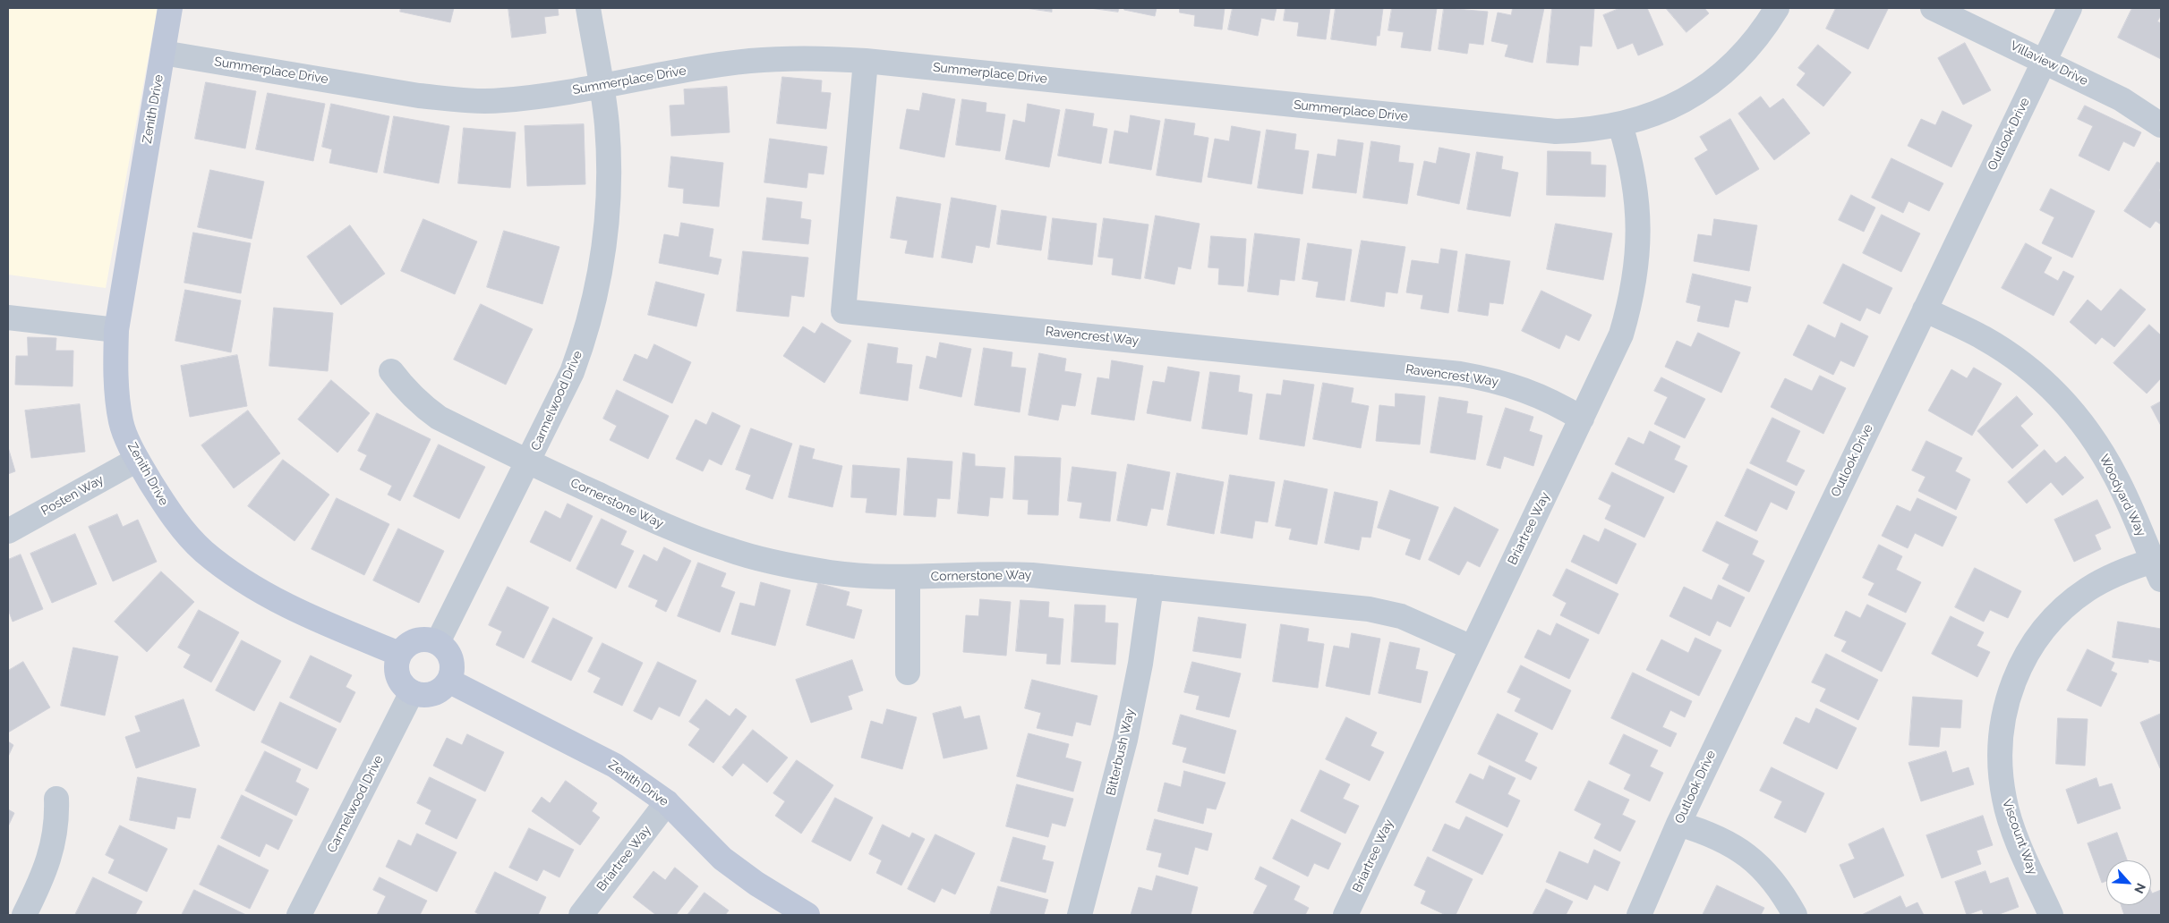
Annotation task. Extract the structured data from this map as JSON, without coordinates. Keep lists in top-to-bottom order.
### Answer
{
  "streets": {
    "street": [
      "Villaview Drive",
      "Summerplace Drive",
      "Zenith Drive",
      "Outlook Drive",
      "Ravencrest Way",
      "Carmelwood Drive",
      "Posten Way",
      "Woodyard Way",
      "Cornerstone Way",
      "Briartree Way",
      "Bitterbush Way",
      "Viscount Way"
    ]
  },
  "crossings": [
    ["Villaview Drive", "Outlook Drive"],
    ["Summerplace Drive", "Zenith Drive"],
    ["Summerplace Drive", "Ravencrest Way"],
    ["Summerplace Drive", "Carmelwood Drive"],
    ["Summerplace Drive", "Briartree Way"],
    ["Zenith Drive", "Carmelwood Drive"],
    ["Zenith Drive", "Posten Way"],
    ["Zenith Drive", "Briartree Way"],
    ["Outlook Drive", "Woodyard Way"],
    ["Ravencrest Way", "Briartree Way"],
    ["Carmelwood Drive", "Cornerstone Way"],
    ["Woodyard Way", "Viscount Way"],
    ["Cornerstone Way", "Briartree Way"],
    ["Cornerstone Way", "Bitterbush Way"]
  ],
  "north": "bottom right"
}
